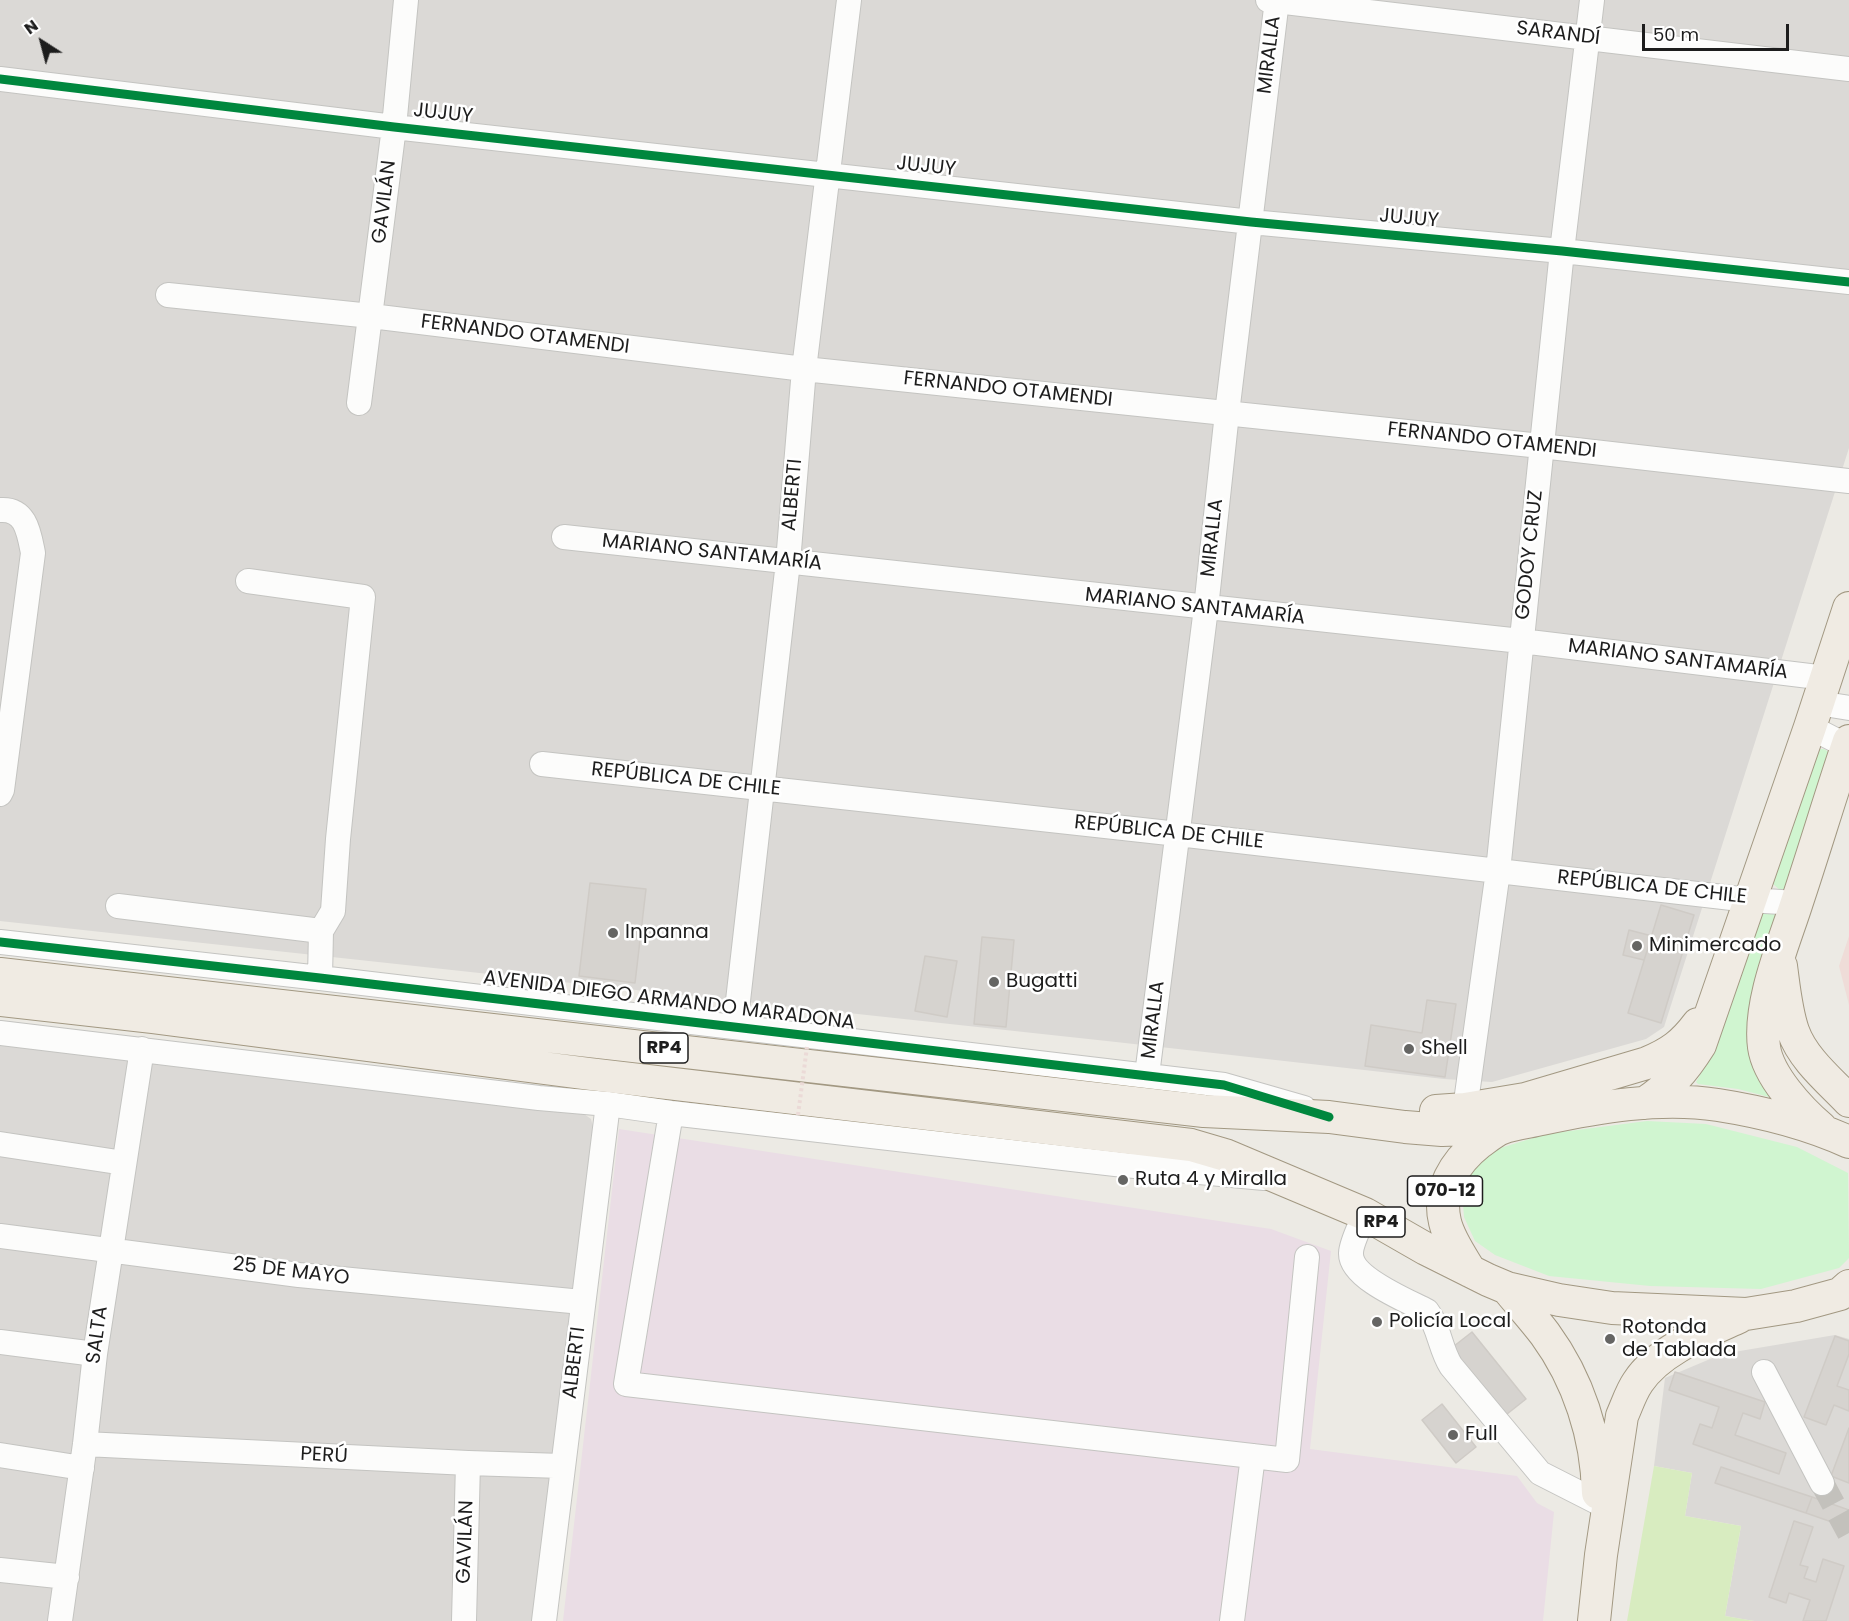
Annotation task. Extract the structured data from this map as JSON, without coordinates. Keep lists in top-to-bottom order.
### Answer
{
  "streets": {
    "main road": ["AVENIDA DIEGO ARMANDO MARADONA", "RP4", "070-12"],
    "street": [
      "SARANDÍ",
      "MIRALLA",
      "JUJUY",
      "GAVILÁN",
      "FERNANDO OTAMENDI",
      "ALBERTI",
      "MARIANO SANTAMARÍA",
      "GODOY CRUZ",
      "REPÚBLICA DE CHILE",
      "25 DE MAYO",
      "SALTA",
      "PERÚ"
    ]
  },
  "crossings": [
    ["SARANDÍ", "MIRALLA"],
    ["SARANDÍ", "GODOY CRUZ"],
    ["MIRALLA", "JUJUY"],
    ["MIRALLA", "FERNANDO OTAMENDI"],
    ["MIRALLA", "MARIANO SANTAMARÍA"],
    ["MIRALLA", "REPÚBLICA DE CHILE"],
    ["MIRALLA", "AVENIDA DIEGO ARMANDO MARADONA"],
    ["JUJUY", "GAVILÁN"],
    ["JUJUY", "ALBERTI"],
    ["JUJUY", "GODOY CRUZ"],
    ["GAVILÁN", "FERNANDO OTAMENDI"],
    ["GAVILÁN", "PERÚ"],
    ["FERNANDO OTAMENDI", "ALBERTI"],
    ["FERNANDO OTAMENDI", "GODOY CRUZ"],
    ["ALBERTI", "MARIANO SANTAMARÍA"],
    ["ALBERTI", "REPÚBLICA DE CHILE"],
    ["ALBERTI", "AVENIDA DIEGO ARMANDO MARADONA"],
    ["ALBERTI", "25 DE MAYO"],
    ["ALBERTI", "PERÚ"],
    ["MARIANO SANTAMARÍA", "GODOY CRUZ"],
    ["GODOY CRUZ", "REPÚBLICA DE CHILE"],
    ["AVENIDA DIEGO ARMANDO MARADONA", "RP4"],
    ["AVENIDA DIEGO ARMANDO MARADONA", "070-12"],
    ["RP4", "070-12"],
    ["25 DE MAYO", "SALTA"],
    ["SALTA", "PERÚ"]
  ],
  "places": [
    "Inpanna",
    "Minimercado",
    "Bugatti",
    "Shell",
    "Ruta 4 y Miralla",
    "Policía Local",
    "Rotonda de Tablada",
    "Full"
  ],
  "scale_bar": "50 m",
  "north": "top left"
}
